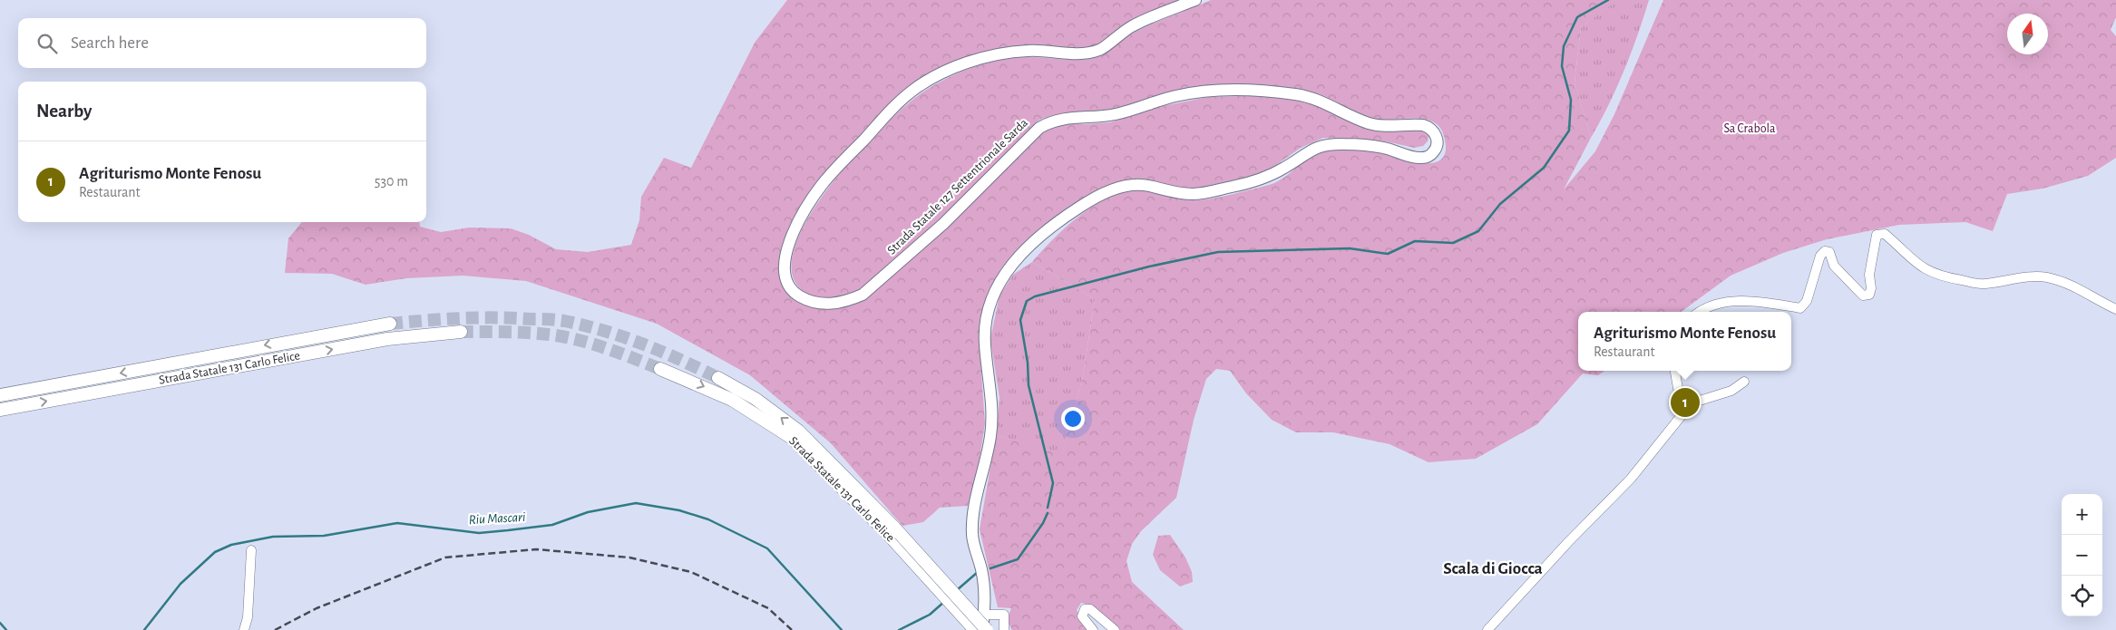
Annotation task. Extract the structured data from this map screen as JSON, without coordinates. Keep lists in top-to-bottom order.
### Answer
{
  "streets": {
    "highway": ["Strada Statale 131 Carlo Felice"],
    "main road": ["Strada Statale 127 Settentrionale Sarda"]
  },
  "districts": ["Scala di Giocca"],
  "water": ["Riu Mascari"],
  "parks": ["Sa Crabola"],
  "north": "top",
  "page": {
    "search": "Search here",
    "heading": "Nearby",
    "list": [
      {
        "mark": "1",
        "name": "Agriturismo Monte Fenosu",
        "note": "Restaurant",
        "value": "530 m"
      }
    ],
    "popup": ["Agriturismo Monte Fenosu", "Restaurant"],
    "pins": "1",
    "map_buttons": ["+", "−"]
  }
}
